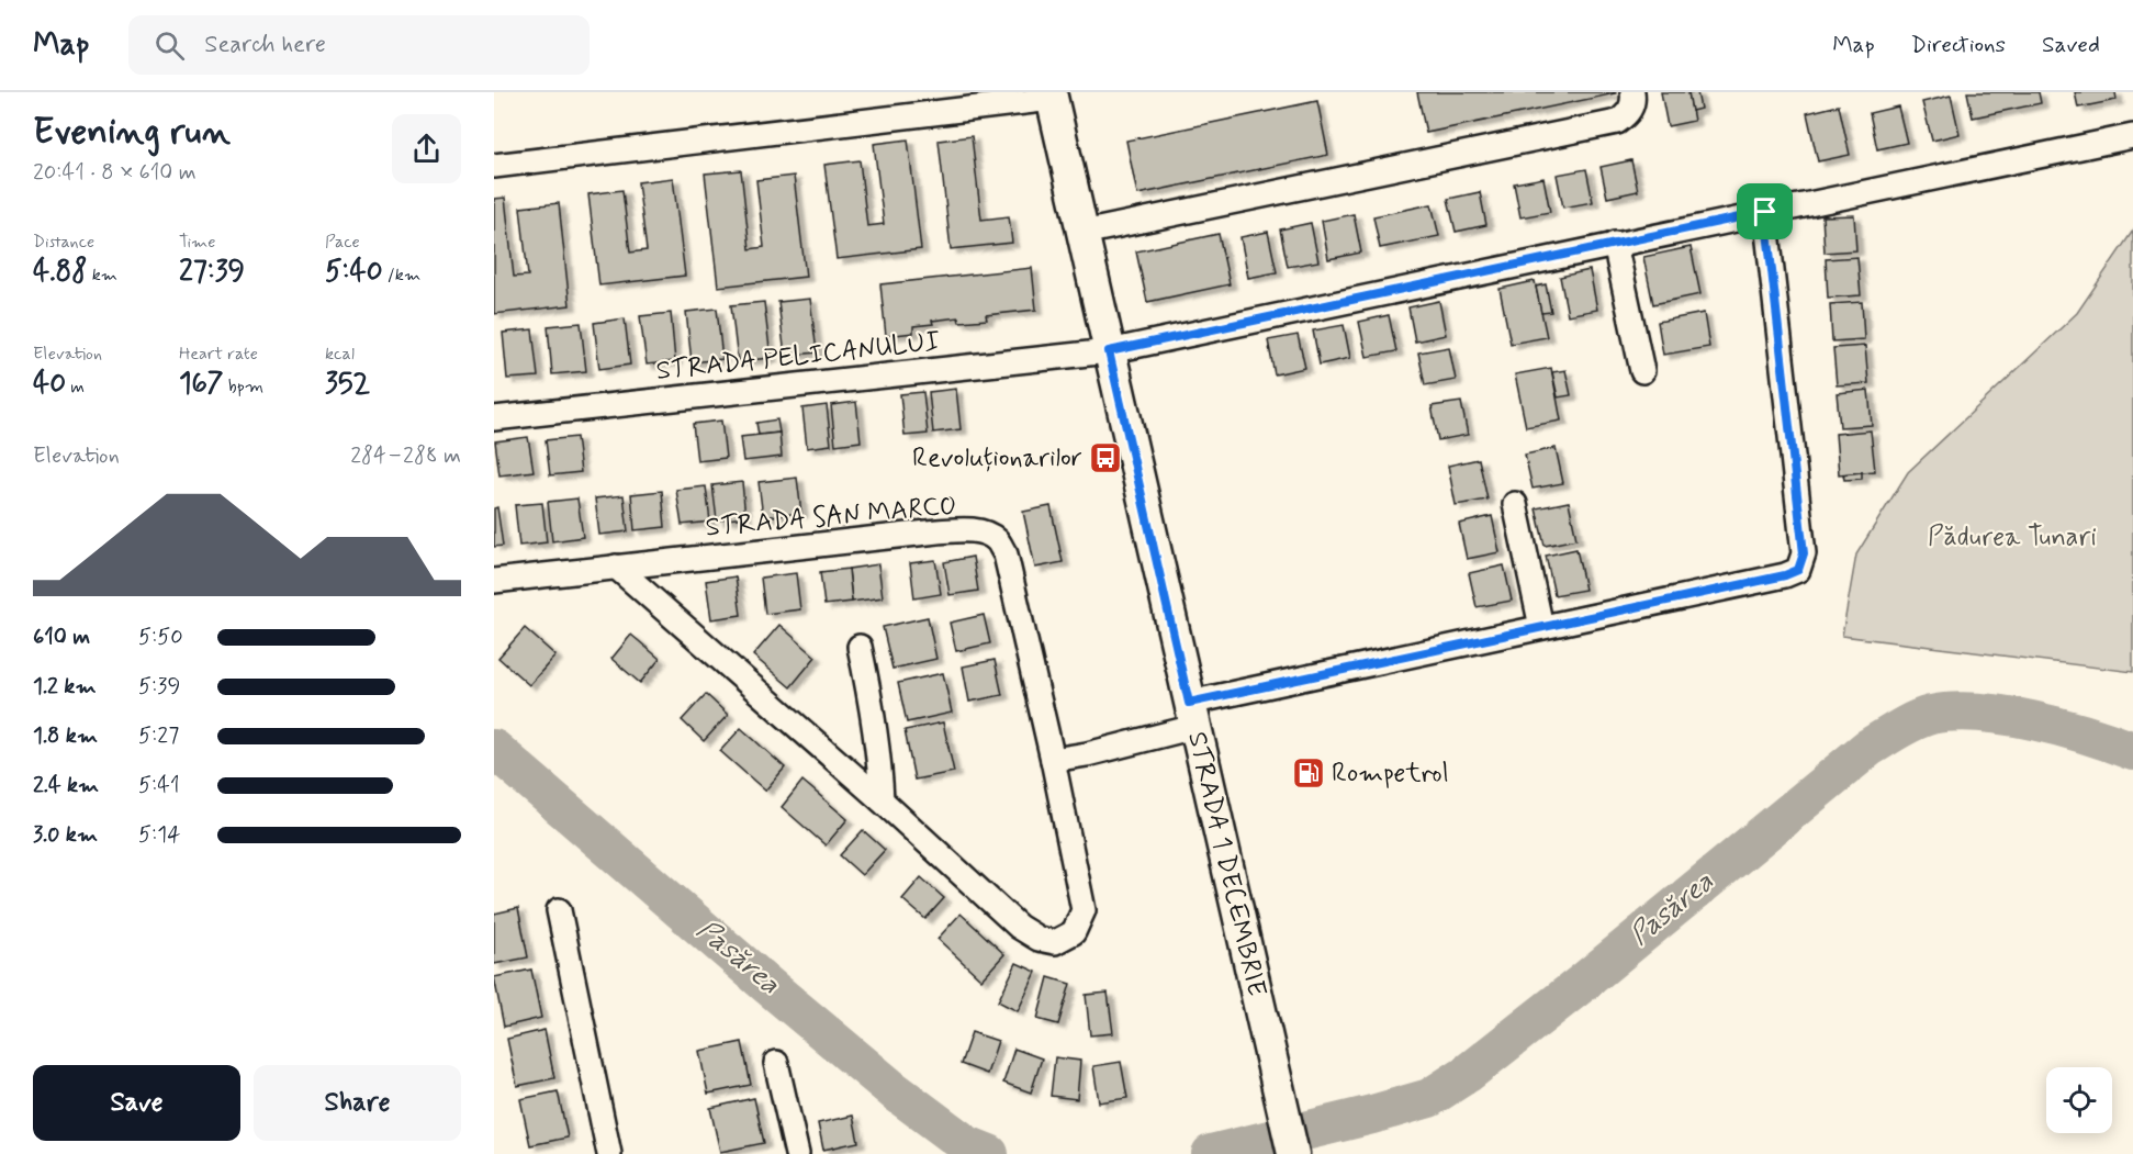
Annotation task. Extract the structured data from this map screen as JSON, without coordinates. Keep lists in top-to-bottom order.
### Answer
{
  "streets": {
    "main road": ["STRADA 1 DECEMBRIE"],
    "street": ["STRADA PELICANULUI", "STRADA SAN MARCO"]
  },
  "crossings": [
    ["STRADA PELICANULUI", "STRADA 1 DECEMBRIE"]
  ],
  "water": ["Pasărea"],
  "parks": ["Pădurea Tunari"],
  "places": {
    "bus stop": ["Revoluționarilor"],
    "fuel station": ["Rompetrol"]
  },
  "page": {
    "header": "Map",
    "search": "Search here",
    "nav": ["Map", "Directions", "Saved"],
    "heading": ["Evening run", "20:41 · 8 × 610 m"],
    "stats": [
      ["Distance", "4.88 km"],
      ["Time", "27:39"],
      ["Pace", "5:40 /km"],
      ["Elevation", "40 m"],
      ["Heart rate", "167 bpm"],
      ["kcal", "352"]
    ],
    "chart": ["Elevation", "284–288 m"],
    "list": [
      {
        "name": "610 m",
        "note": "5:50"
      },
      {
        "name": "1.2 km",
        "note": "5:39"
      },
      {
        "name": "1.8 km",
        "note": "5:27"
      },
      {
        "name": "2.4 km",
        "note": "5:41"
      },
      {
        "name": "3.0 km",
        "note": "5:14"
      }
    ],
    "buttons": ["Save", "Share"]
  }
}
